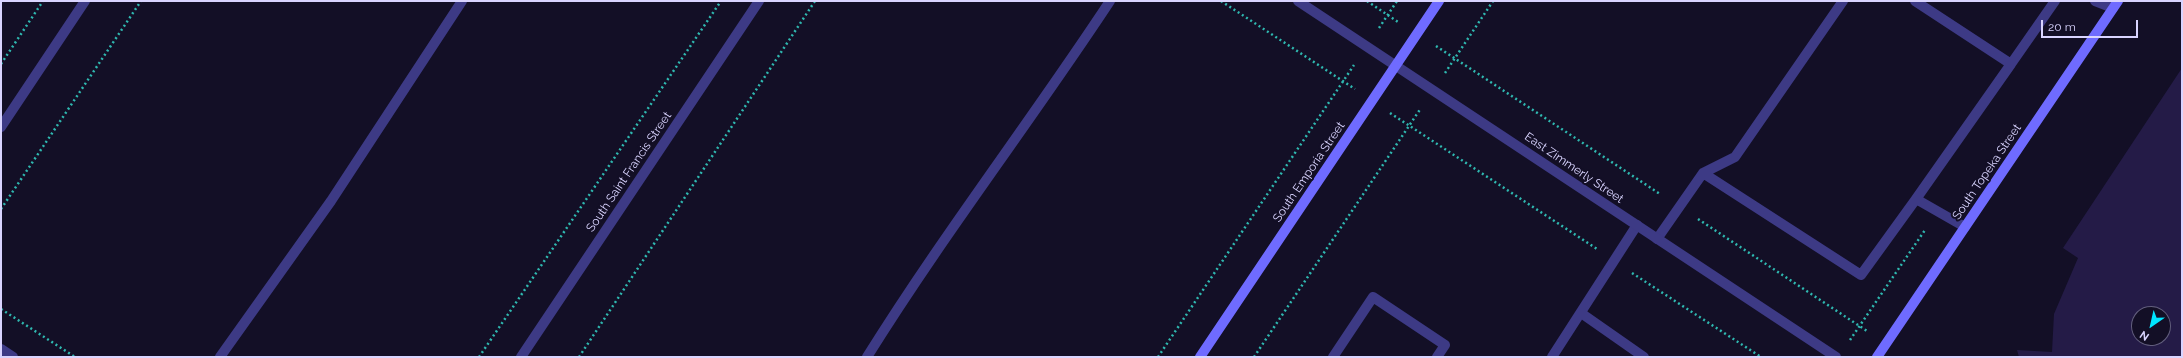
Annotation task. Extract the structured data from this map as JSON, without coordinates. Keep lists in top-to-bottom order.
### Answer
{
  "streets": {
    "street": [
      "East Zimmerly Street",
      "South Saint Francis Street",
      "South Emporia Street",
      "South Topeka Street"
    ]
  },
  "crossings": [
    ["East Zimmerly Street", "South Emporia Street"]
  ],
  "scale_bar": "20 m",
  "north": "bottom left"
}
